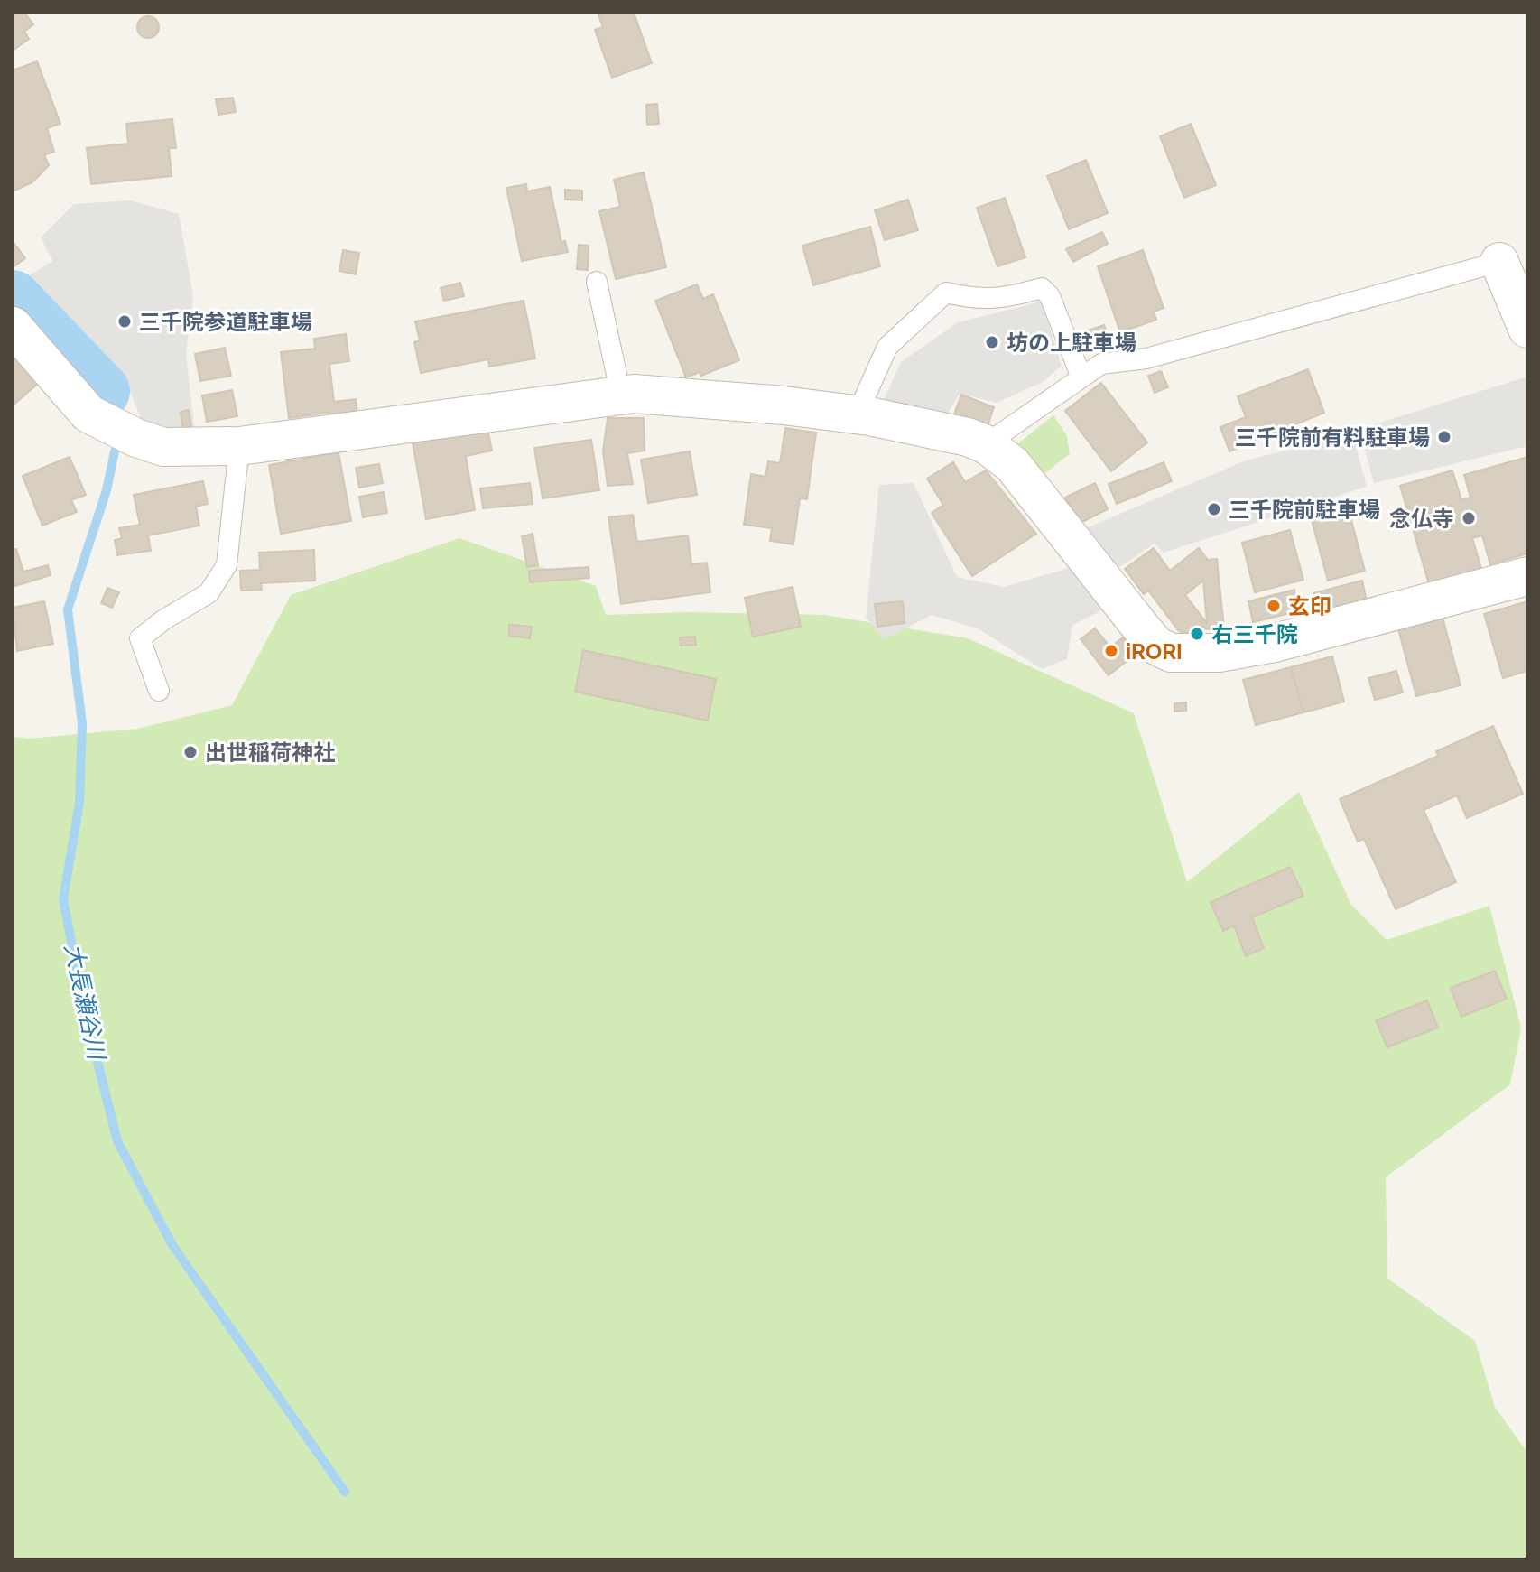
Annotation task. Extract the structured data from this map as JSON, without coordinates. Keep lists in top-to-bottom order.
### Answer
{
  "water": ["大長瀬谷川"],
  "places": [
    "三千院参道駐車場",
    "坊の上駐車場",
    "三千院前有料駐車場",
    "三千院前駐車場",
    "念仏寺",
    "玄印",
    "右三千院",
    "iRORI",
    "出世稲荷神社"
  ]
}
